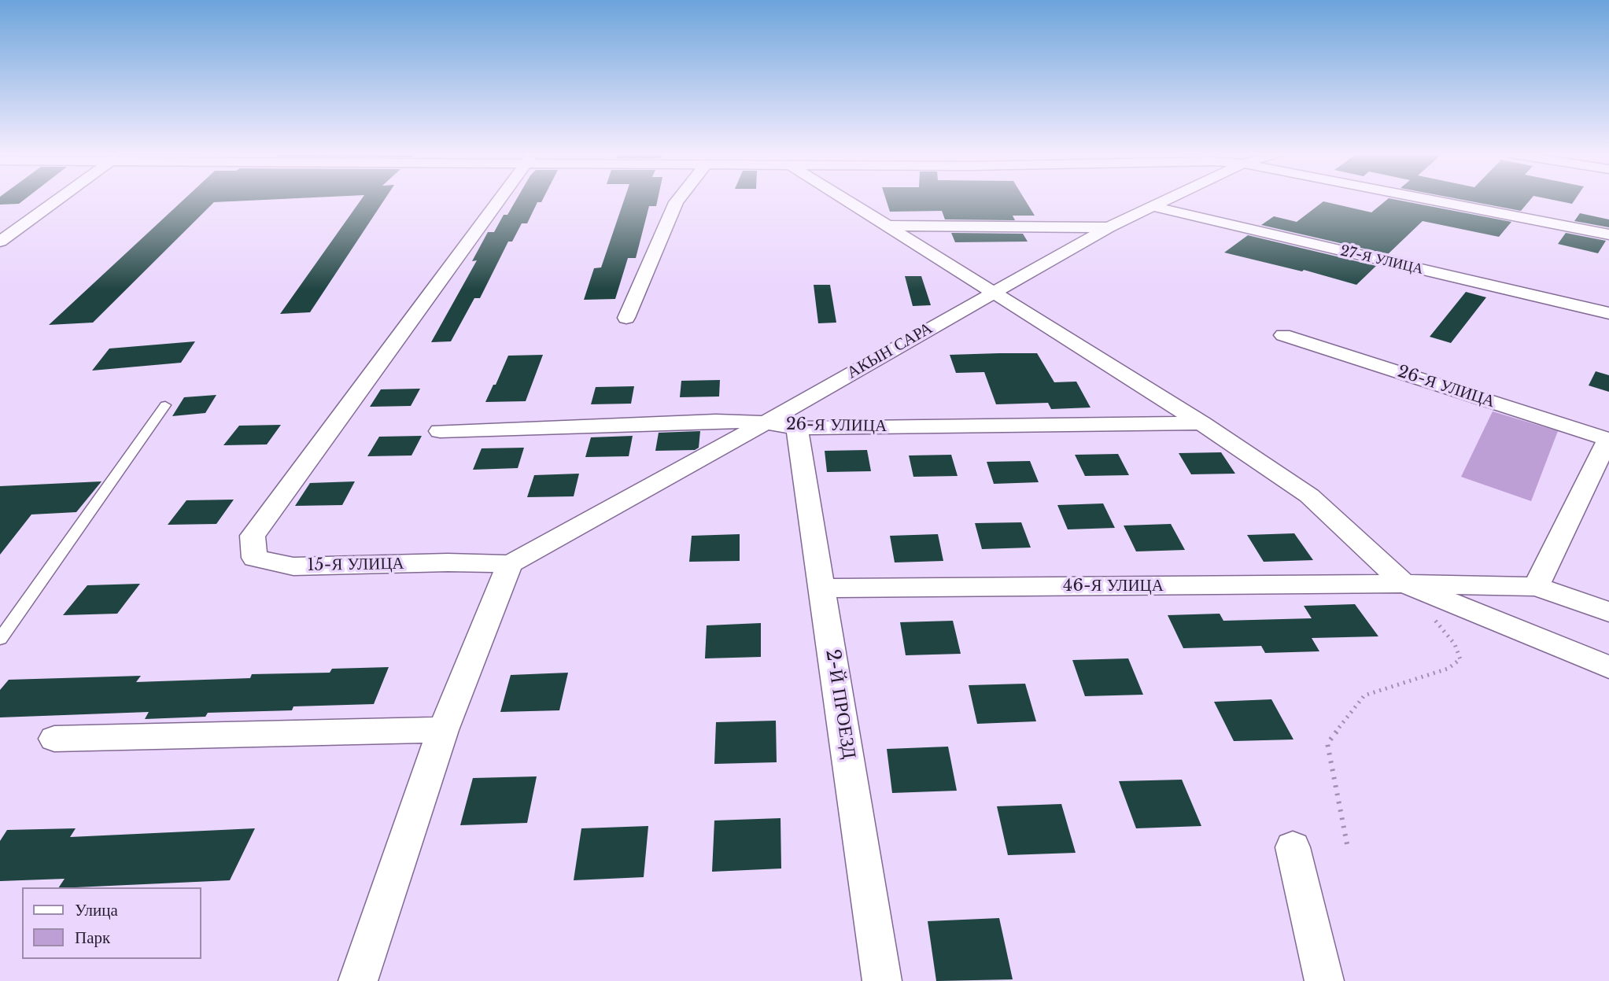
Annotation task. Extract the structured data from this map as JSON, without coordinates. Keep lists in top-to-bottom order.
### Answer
{
  "streets": {
    "street": [
      "27-Я УЛИЦА",
      "АКЫН САРА",
      "26-Я УЛИЦА",
      "15-Я УЛИЦА",
      "46-Я УЛИЦА",
      "2-Й ПРОЕЗД"
    ]
  },
  "crossings": [
    ["27-Я УЛИЦА", "АКЫН САРА"],
    ["АКЫН САРА", "26-Я УЛИЦА"],
    ["АКЫН САРА", "15-Я УЛИЦА"],
    ["26-Я УЛИЦА", "2-Й ПРОЕЗД"],
    ["46-Я УЛИЦА", "2-Й ПРОЕЗД"]
  ],
  "legend": ["Улица", "Парк"]
}
